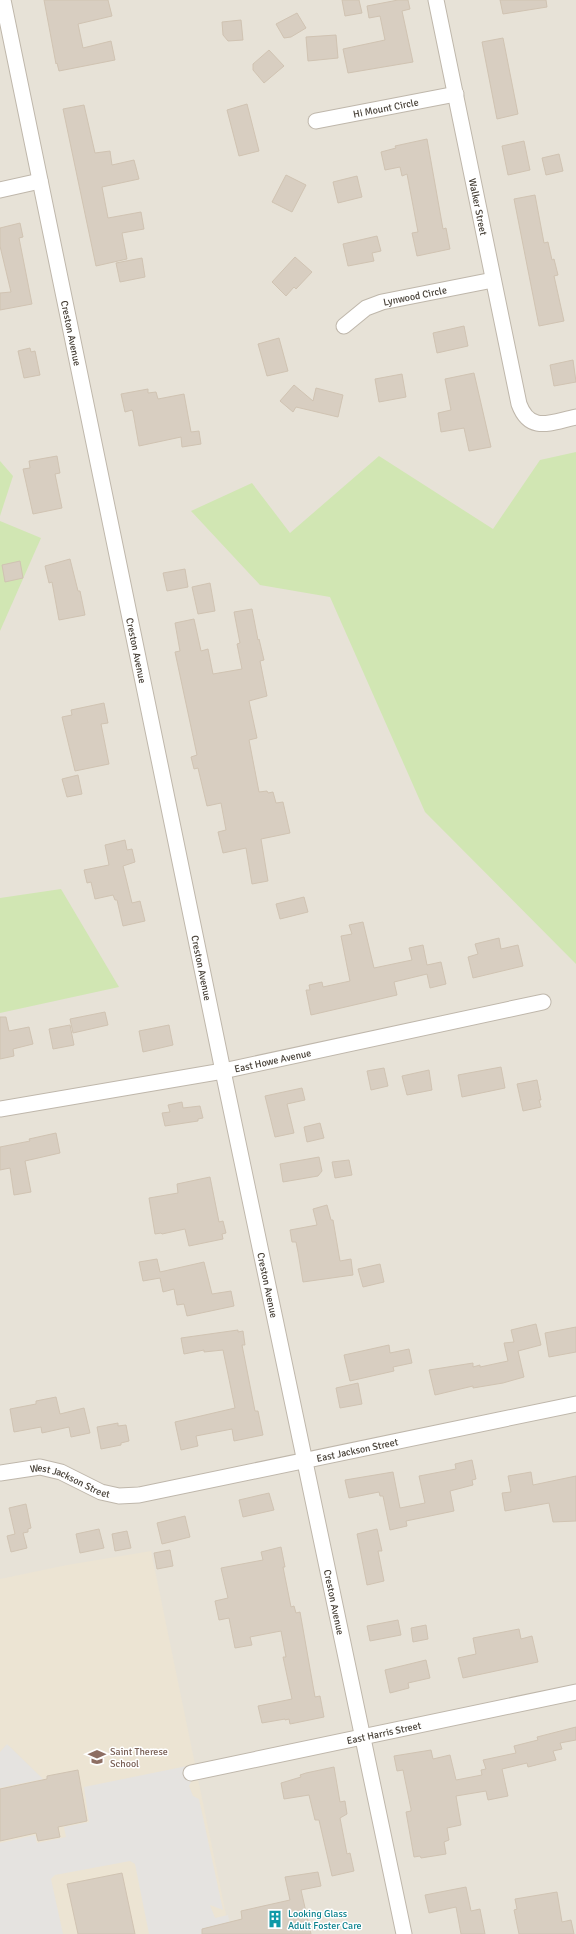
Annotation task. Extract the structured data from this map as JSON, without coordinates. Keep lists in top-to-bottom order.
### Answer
{
  "streets": {
    "street": [
      "Hi Mount Circle",
      "Walker Street",
      "Lynwood Circle",
      "Creston Avenue",
      "East Howe Avenue",
      "East Jackson Street",
      "West Jackson Street",
      "East Harris Street"
    ]
  },
  "crossings": [
    ["Hi Mount Circle", "Walker Street"],
    ["Walker Street", "Lynwood Circle"],
    ["Creston Avenue", "East Howe Avenue"],
    ["Creston Avenue", "East Jackson Street"],
    ["Creston Avenue", "East Harris Street"],
    ["East Jackson Street", "West Jackson Street"]
  ],
  "places": {
    "school or university": ["Saint Therese School"],
    "building": ["Looking Glass Adult Foster Care"]
  }
}
